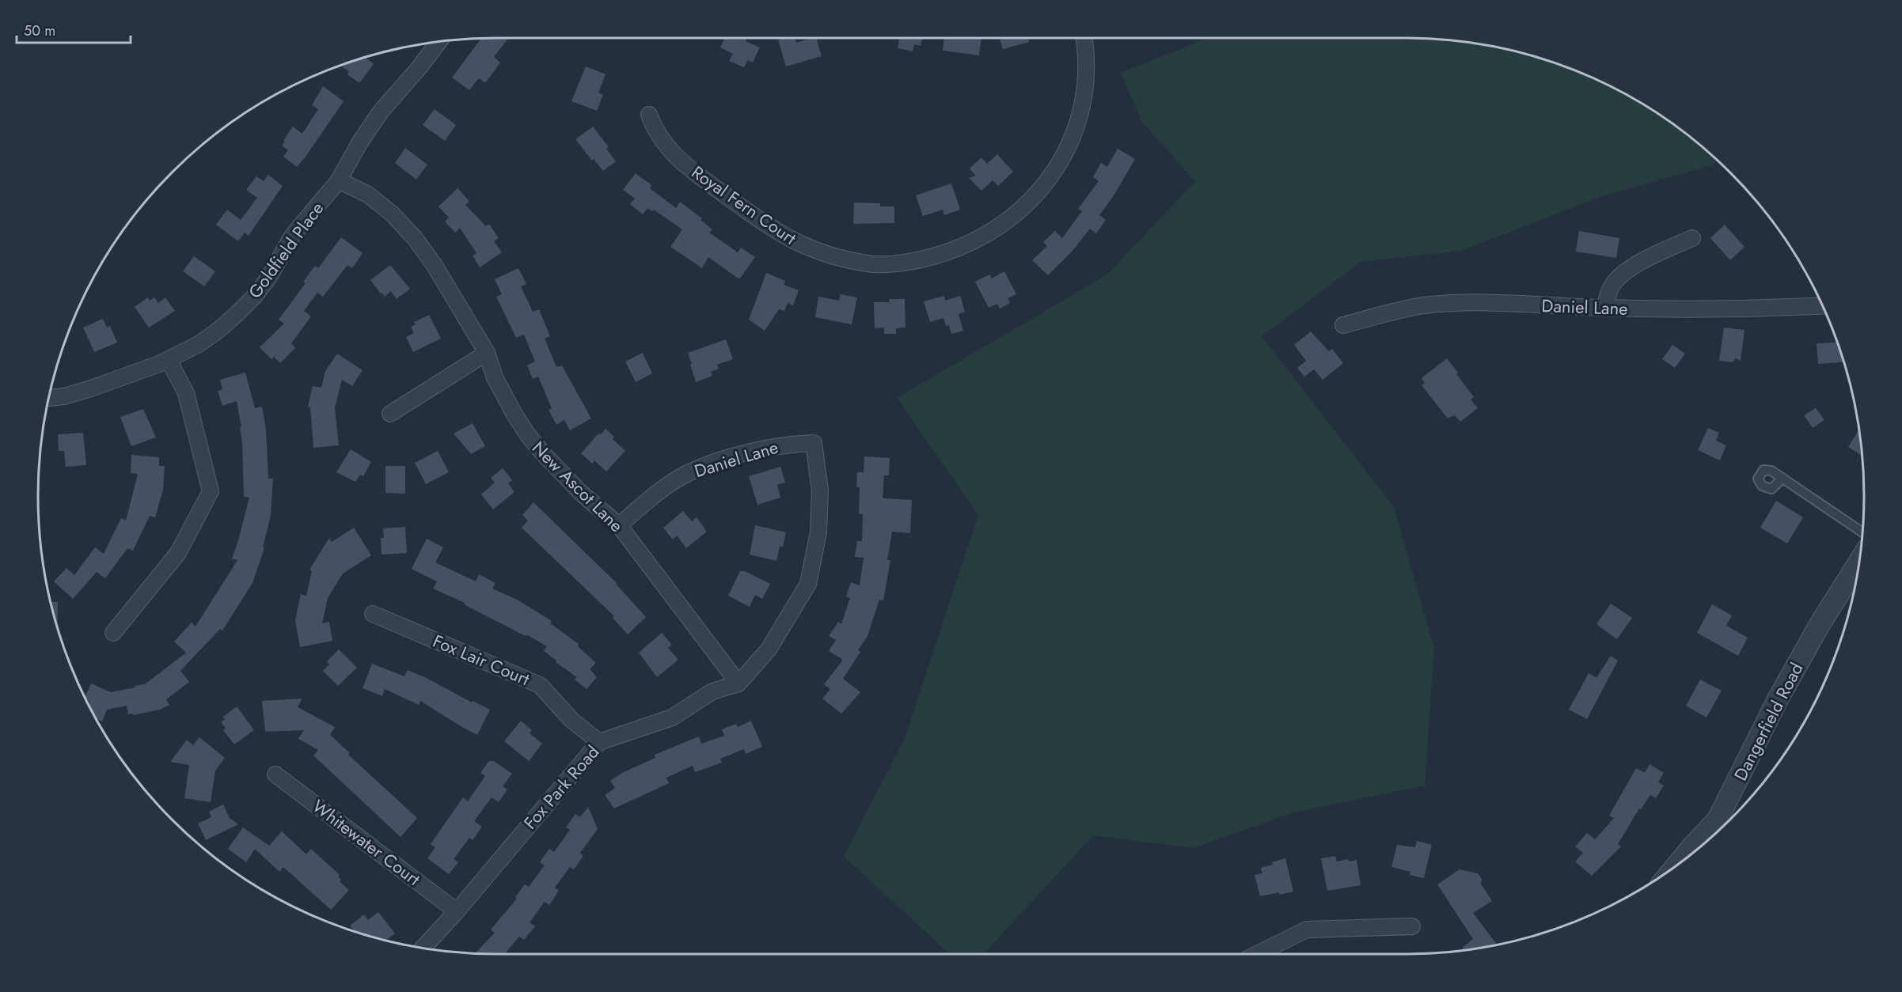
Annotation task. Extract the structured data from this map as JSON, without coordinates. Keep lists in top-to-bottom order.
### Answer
{
  "streets": {
    "street": [
      "Royal Fern Court",
      "Goldfield Place",
      "Daniel Lane",
      "New Ascot Lane",
      "Fox Lair Court",
      "Dangerfield Road",
      "Fox Park Road",
      "Whitewater Court"
    ]
  },
  "crossings": [
    ["Goldfield Place", "New Ascot Lane"],
    ["Daniel Lane", "New Ascot Lane"],
    ["Daniel Lane", "Fox Park Road"],
    ["New Ascot Lane", "Fox Park Road"],
    ["Fox Lair Court", "Fox Park Road"],
    ["Fox Park Road", "Whitewater Court"]
  ],
  "scale_bar": "50 m"
}
